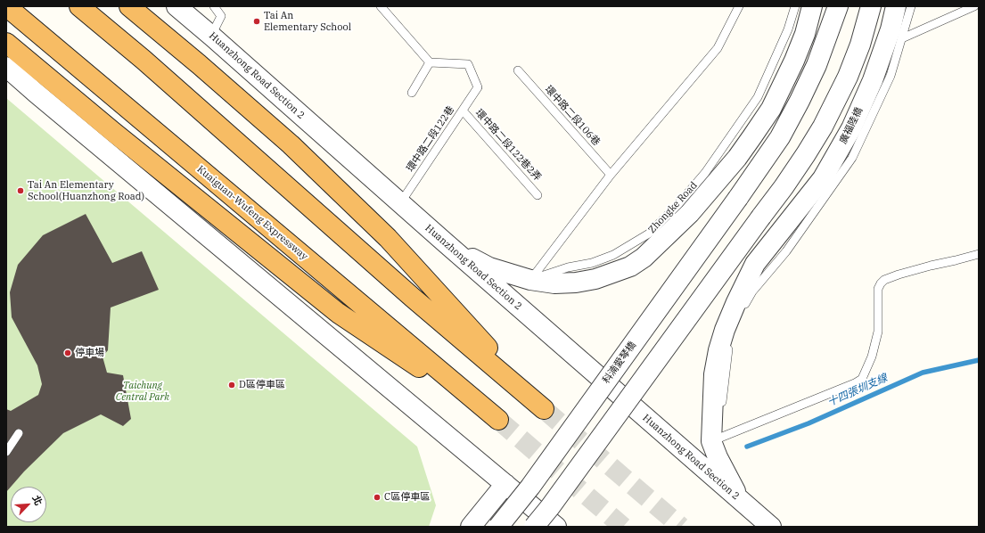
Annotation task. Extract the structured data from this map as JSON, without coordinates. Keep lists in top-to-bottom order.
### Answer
{
  "streets": {
    "highway": ["Kuaiguan-Wufeng Expressway"],
    "street": ["Huanzhong Road Section 2", "廣福陸橋", "科湳愛琴橋"],
    "lane": [
      "環中路二段106巷",
      "環中路二段122巷",
      "環中路二段122巷2弄",
      "Zhongke Road"
    ]
  },
  "crossings": [
    ["Huanzhong Road Section 2", "環中路二段122巷"],
    ["環中路二段122巷", "環中路二段122巷2弄"]
  ],
  "water": ["十四張圳支線"],
  "parks": ["Taichung Central Park"],
  "places": [
    "Tai An Elementary School",
    "Tai An Elementary School(Huanzhong Road)",
    "停車場",
    "D區停車區",
    "C區停車區"
  ],
  "north": "top right"
}
